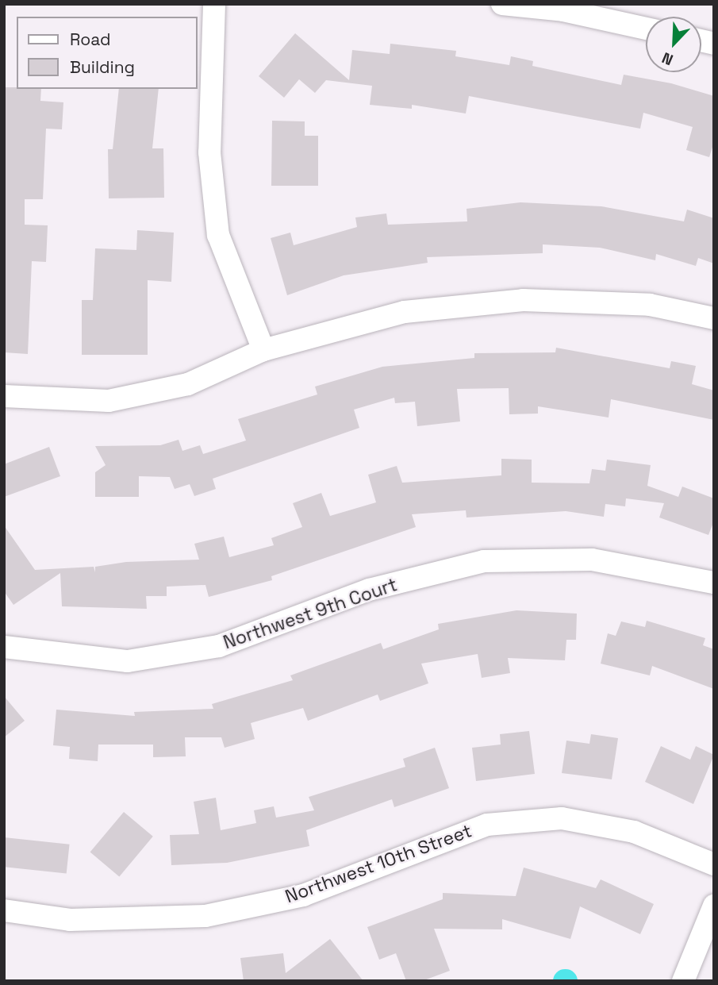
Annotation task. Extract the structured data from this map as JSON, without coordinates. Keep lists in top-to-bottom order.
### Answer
{
  "streets": {
    "street": ["Northwest 9th Court", "Northwest 10th Street"]
  },
  "legend": ["Road", "Building"],
  "north": "bottom left"
}
